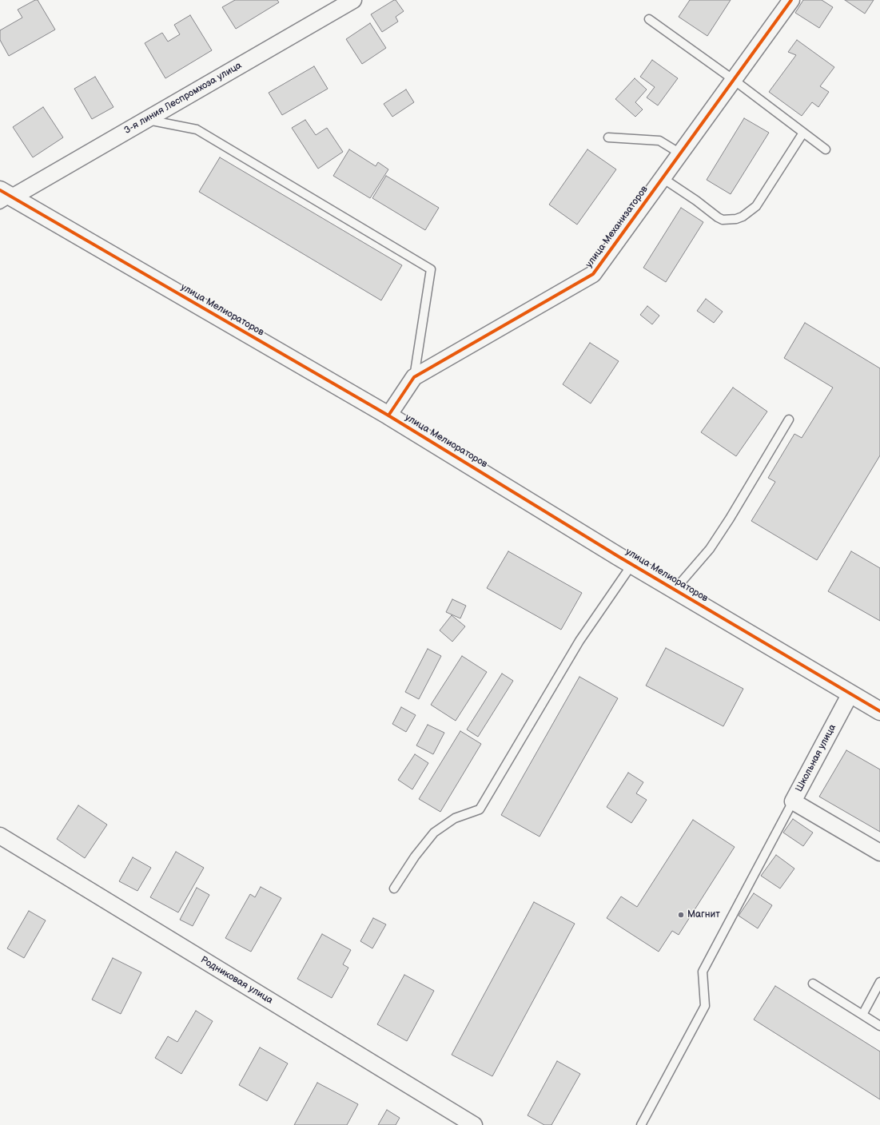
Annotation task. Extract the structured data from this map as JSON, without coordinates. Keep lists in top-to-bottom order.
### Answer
{
  "streets": {
    "street": [
      "3-я линия Леспромхоза улица",
      "улица Механизаторов",
      "улица Мелиораторов",
      "Школьная улица",
      "Родниковая улица"
    ]
  },
  "crossings": [
    ["3-я линия Леспромхоза улица", "улица Мелиораторов"],
    ["улица Механизаторов", "улица Мелиораторов"],
    ["улица Мелиораторов", "Школьная улица"]
  ],
  "places": ["Магнит"]
}
